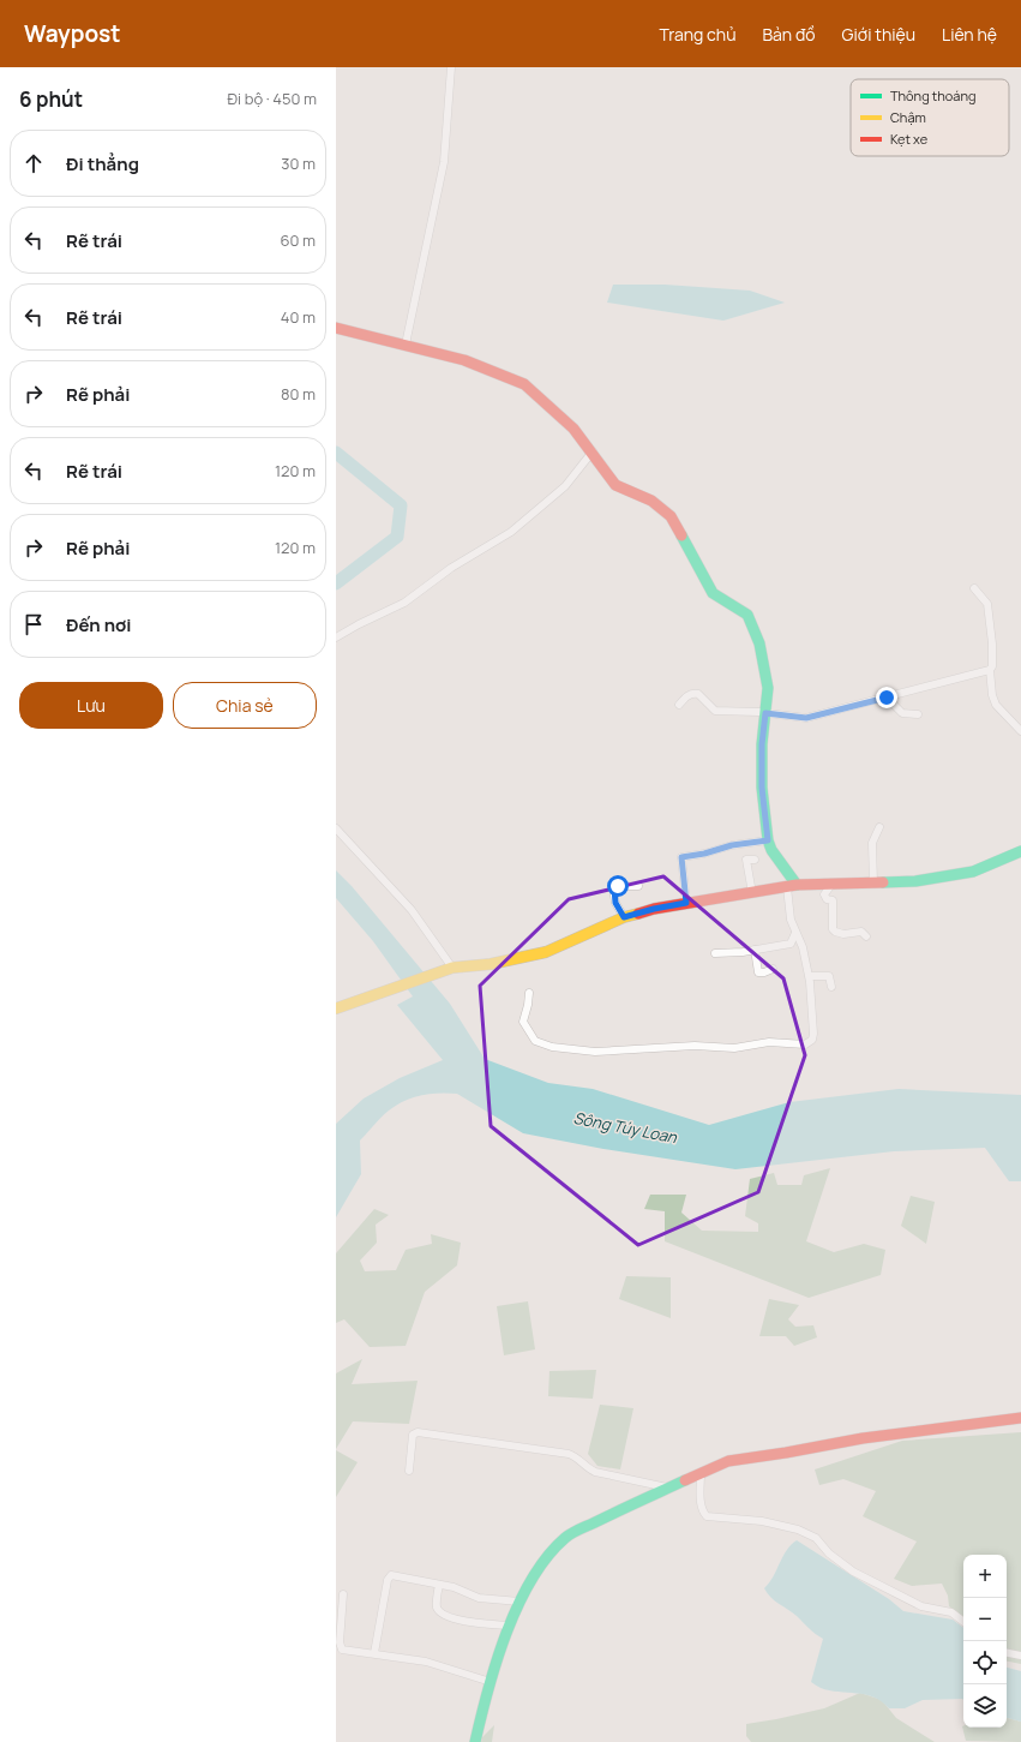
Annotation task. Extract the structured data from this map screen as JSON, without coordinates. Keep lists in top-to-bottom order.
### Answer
{
  "water": ["Sông Túy Loan"],
  "legend": ["Thông thoáng", "Chậm", "Kẹt xe"],
  "page": {
    "header": "Waypost",
    "nav": [
      "Trang chủ",
      "Bản đồ",
      "Giới thiệu",
      "Liên hệ"
    ],
    "heading": ["6 phút", "Đi bộ · 450 m"],
    "list": [
      ["Đi thẳng", "30 m"],
      ["Rẽ trái", "60 m"],
      ["Rẽ trái", "40 m"],
      ["Rẽ phải", "80 m"],
      ["Rẽ trái", "120 m"],
      ["Rẽ phải", "120 m"],
      "Đến nơi"
    ],
    "buttons": ["Lưu", "Chia sẻ"],
    "map_buttons": ["+", "−"]
  }
}
